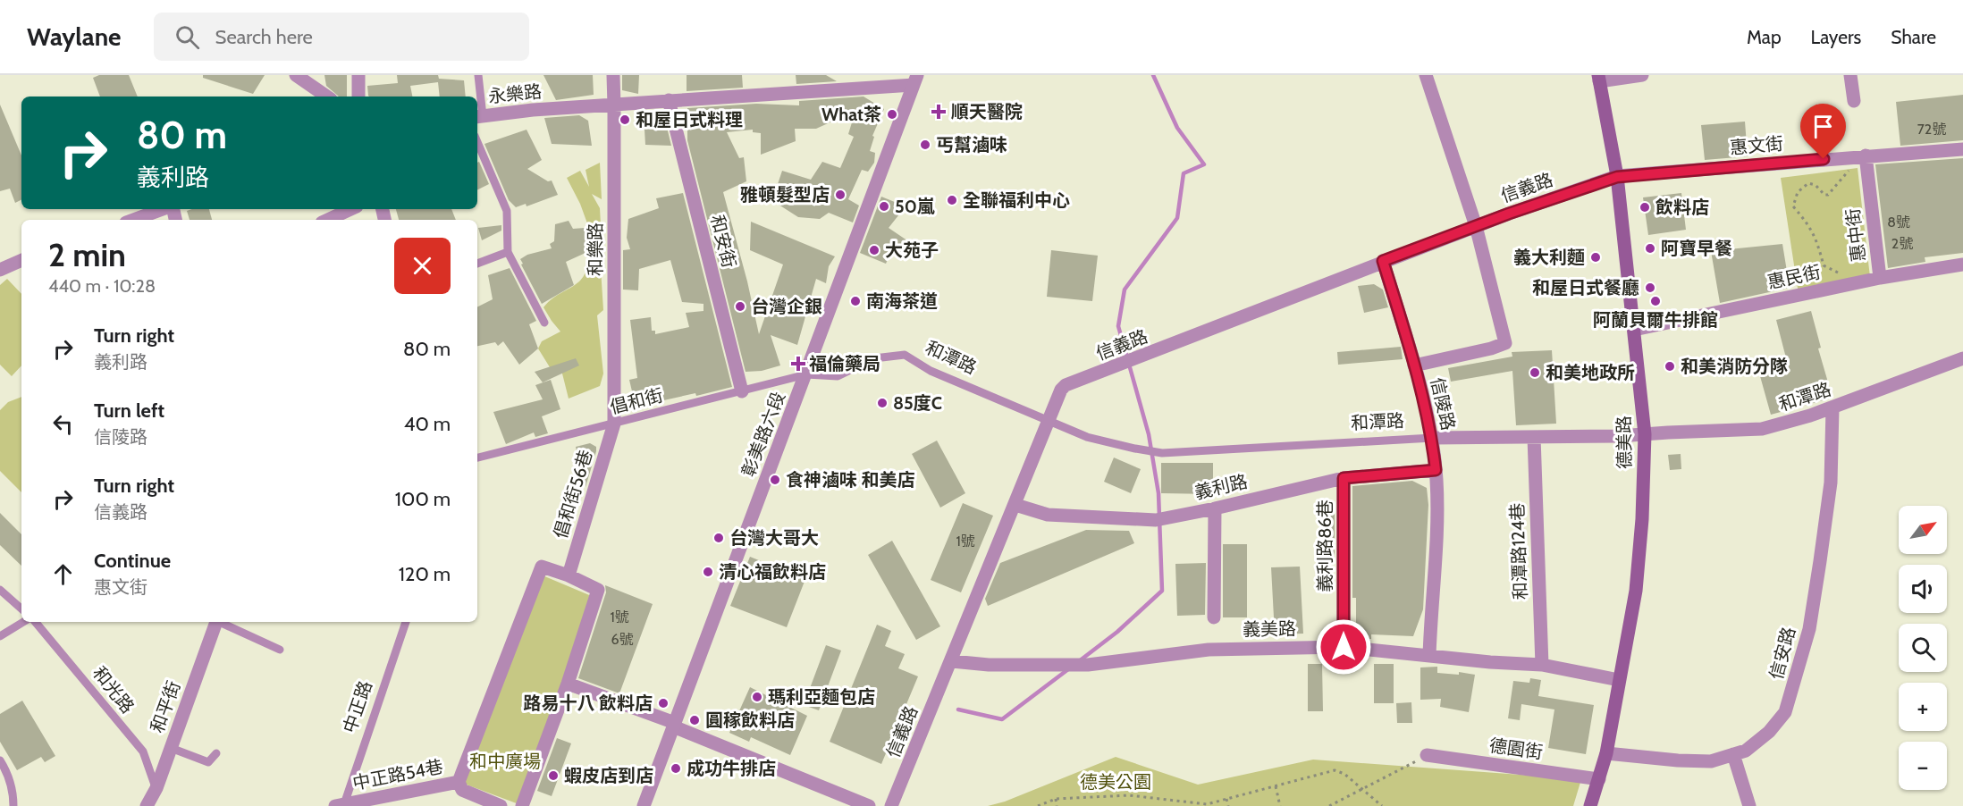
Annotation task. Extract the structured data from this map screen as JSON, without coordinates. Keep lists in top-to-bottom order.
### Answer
{
  "streets": {
    "main road": ["德美路"],
    "street": [
      "永樂路",
      "惠文街",
      "信義路",
      "惠中街",
      "和安街",
      "和樂路",
      "惠民街",
      "和潭路",
      "信陵路",
      "彰美路六段",
      "義利路",
      "倡和街56巷",
      "義利路86巷",
      "和潭路124巷",
      "義美路",
      "信安路",
      "和平街",
      "德園街",
      "中正路54巷"
    ],
    "lane": ["倡和街", "和光路", "中正路"]
  },
  "crossings": [
    ["永樂路", "和安街"],
    ["永樂路", "和樂路"],
    ["永樂路", "彰美路六段"],
    ["惠文街", "信義路"],
    ["惠文街", "惠中街"],
    ["惠文街", "德美路"],
    ["信義路", "和潭路"],
    ["信義路", "信陵路"],
    ["信義路", "德美路"],
    ["信義路", "義利路"],
    ["信義路", "義美路"],
    ["惠中街", "惠民街"],
    ["和安街", "倡和街"],
    ["和樂路", "倡和街"],
    ["和樂路", "倡和街56巷"],
    ["惠民街", "德美路"],
    ["和潭路", "倡和街"],
    ["和潭路", "信陵路"],
    ["和潭路", "彰美路六段"],
    ["和潭路", "德美路"],
    ["和潭路", "和潭路124巷"],
    ["和潭路", "信安路"],
    ["倡和街", "彰美路六段"],
    ["倡和街", "倡和街56巷"],
    ["信陵路", "義利路"],
    ["信陵路", "義美路"],
    ["德美路", "義美路"],
    ["德美路", "信安路"],
    ["德美路", "德園街"],
    ["義利路", "義利路86巷"],
    ["義利路86巷", "義美路"],
    ["和潭路124巷", "義美路"],
    ["和光路", "和平街"],
    ["中正路", "中正路54巷"]
  ],
  "parks": ["和中廣場", "德美公園"],
  "places": {
    "health": ["順天醫院", "福倫藥局"],
    "other": [
      "What茶",
      "和屋日式料理",
      "丐幫滷味",
      "雅頓髮型店",
      "全聯福利中心",
      "50嵐",
      "飲料店",
      "阿寶早餐",
      "大苑子",
      "義大利麵",
      "和屋日式餐廳",
      "南海茶道",
      "阿蘭貝爾牛排館",
      "台灣企銀",
      "和美消防分隊",
      "和美地政所",
      "85度C",
      "食神滷味 和美店",
      "台灣大哥大",
      "清心福飲料店",
      "瑪利亞麵包店",
      "路易十八 飲料店",
      "圓稼飲料店",
      "成功牛排店",
      "蝦皮店到店"
    ]
  },
  "house_numbers": [
    "72號",
    "8號",
    "2號",
    "1號",
    "1號",
    "6號"
  ],
  "north": "top right",
  "page": {
    "header": "Waylane",
    "search": "Search here",
    "nav": ["Map", "Layers", "Share"],
    "turn": ["80 m", "義利路"],
    "heading": ["2 min", "440 m · 10:28"],
    "list": [
      {
        "name": "Turn right",
        "note": "義利路",
        "value": "80 m"
      },
      {
        "name": "Turn left",
        "note": "信陵路",
        "value": "40 m"
      },
      {
        "name": "Turn right",
        "note": "信義路",
        "value": "100 m"
      },
      {
        "name": "Continue",
        "note": "惠文街",
        "value": "120 m"
      }
    ],
    "map_buttons": ["+", "−"]
  }
}
